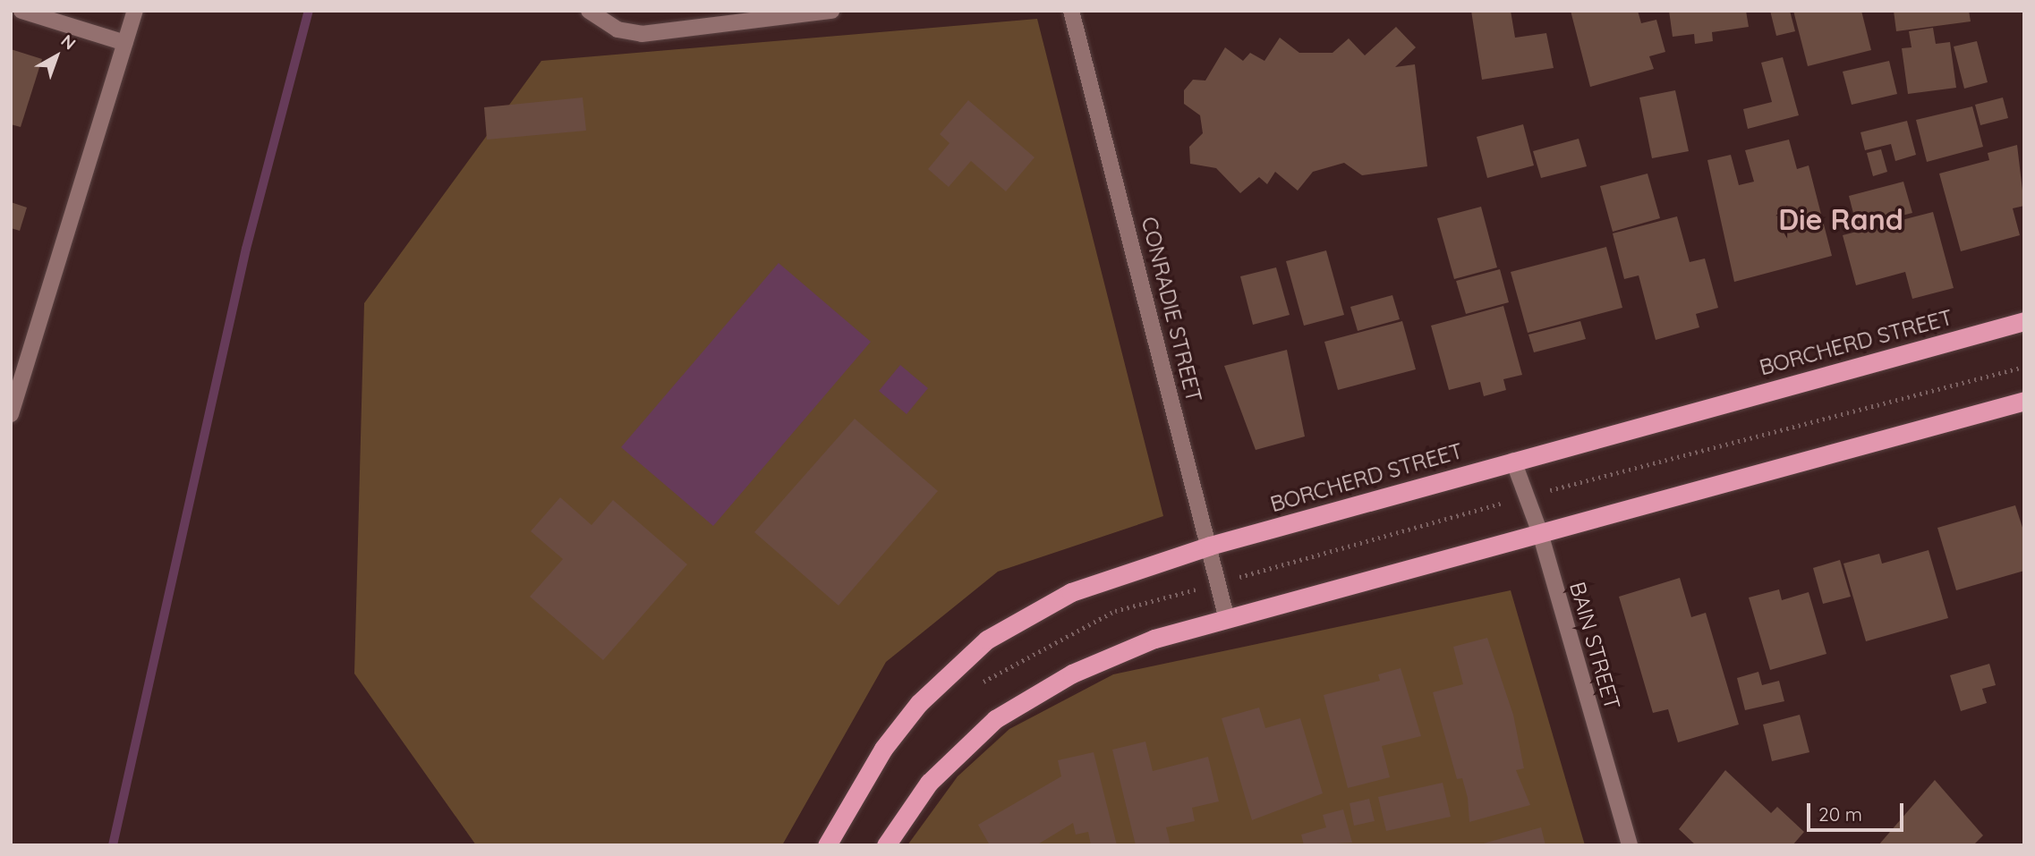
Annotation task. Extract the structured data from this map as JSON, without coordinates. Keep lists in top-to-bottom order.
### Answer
{
  "streets": {
    "highway": ["BORCHERD STREET"],
    "street": ["CONRADIE STREET", "BAIN STREET"]
  },
  "crossings": [
    ["CONRADIE STREET", "BORCHERD STREET"],
    ["BORCHERD STREET", "BAIN STREET"]
  ],
  "districts": ["Die Rand"],
  "scale_bar": "20 m",
  "north": "top right"
}
